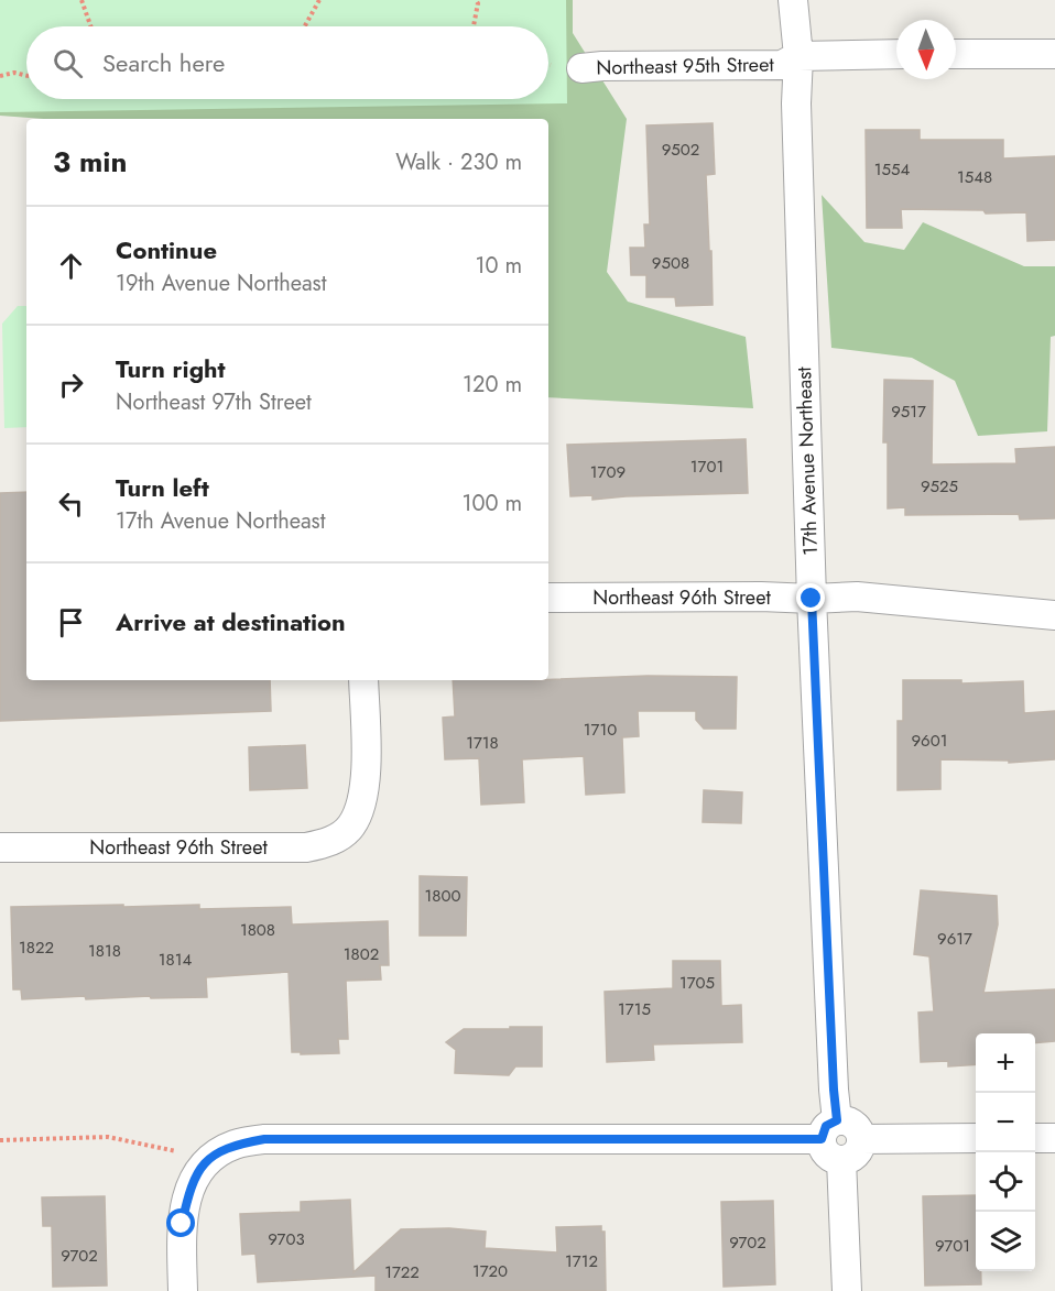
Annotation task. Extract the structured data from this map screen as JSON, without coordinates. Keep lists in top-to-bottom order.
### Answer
{
  "streets": {
    "street": ["Northeast 95th Street", "17th Avenue Northeast", "Northeast 96th Street"]
  },
  "crossings": [
    ["Northeast 95th Street", "17th Avenue Northeast"],
    ["17th Avenue Northeast", "Northeast 96th Street"]
  ],
  "house_numbers": [
    "9502",
    "1554",
    "1548",
    "9508",
    "9517",
    "1701",
    "1709",
    "9525",
    "1710",
    "9601",
    "1718",
    "1800",
    "1808",
    "9617",
    "1822",
    "1818",
    "1802",
    "1814",
    "1705",
    "1715",
    "9703",
    "9702",
    "9701",
    "9702",
    "1712",
    "1720",
    "1722"
  ],
  "north": "bottom",
  "page": {
    "search": "Search here",
    "heading": ["3 min", "Walk · 230 m"],
    "list": [
      ["Continue", "19th Avenue Northeast", "10 m"],
      ["Turn right", "Northeast 97th Street", "120 m"],
      ["Turn left", "17th Avenue Northeast", "100 m"],
      "Arrive at destination"
    ],
    "map_buttons": ["+", "−"]
  }
}
